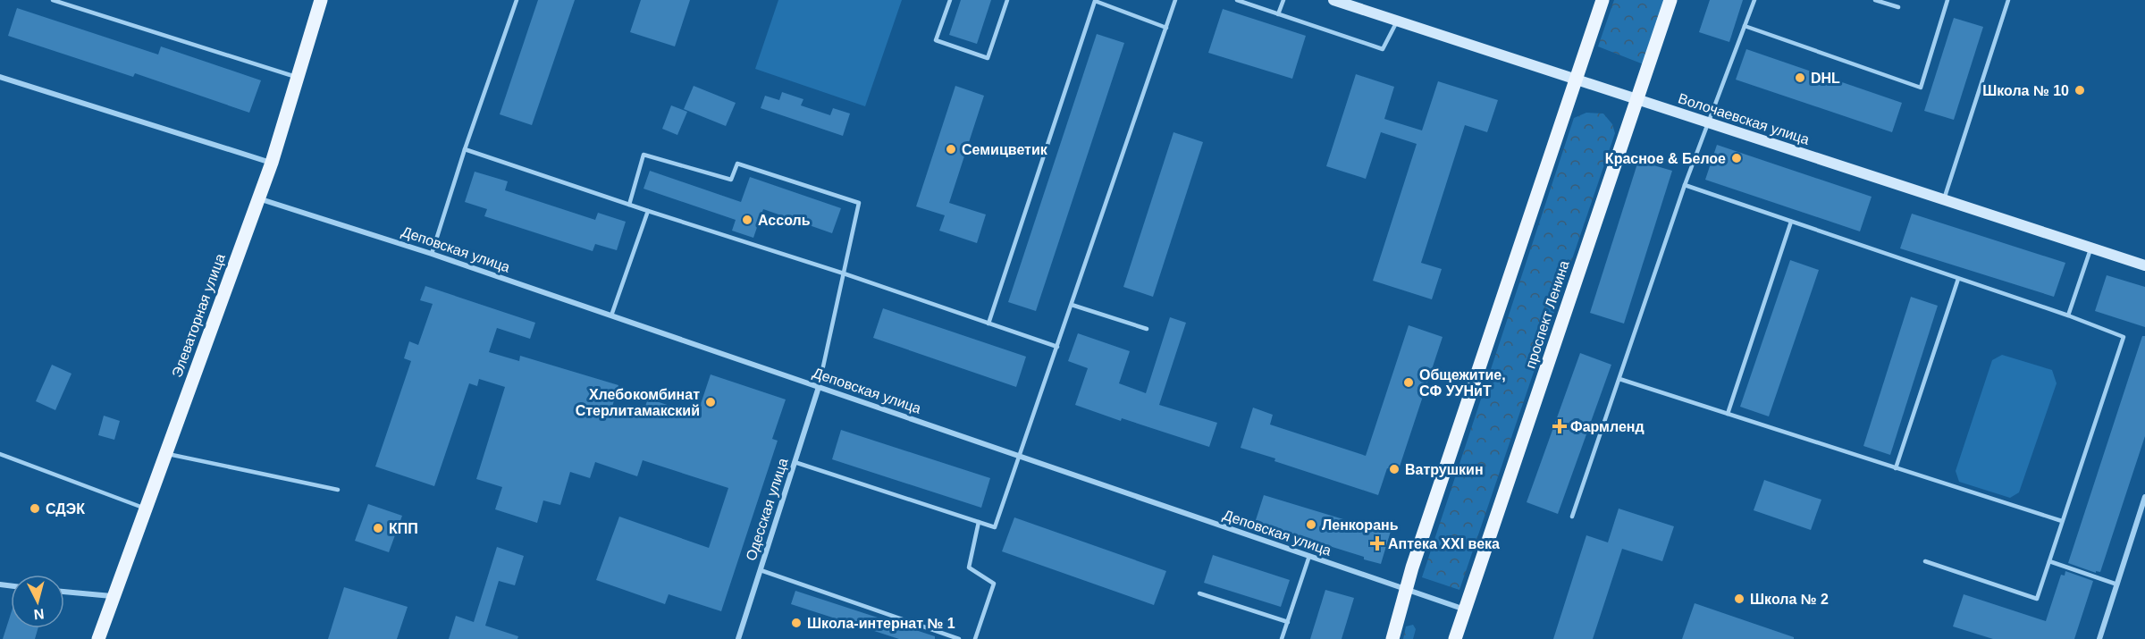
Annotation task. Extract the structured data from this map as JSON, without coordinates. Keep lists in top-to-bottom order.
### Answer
{
  "streets": {
    "main road": ["проспект Ленина", "Элеваторная улица"],
    "street": ["Волочаевская улица", "Деповская улица", "Одесская улица"]
  },
  "crossings": [
    ["Волочаевская улица", "проспект Ленина"],
    ["Деповская улица", "проспект Ленина"],
    ["Деповская улица", "Элеваторная улица"],
    ["Деповская улица", "Одесская улица"]
  ],
  "places": {
    "other": [
      "DHL",
      "Школа № 10",
      "Семицветик",
      "Красное & Белое",
      "Ассоль",
      "Общежитие, СФ УУНиТ",
      "Хлебокомбинат Стерлитамакский",
      "Ватрушкин",
      "СДЭК",
      "Ленкорань",
      "КПП",
      "Школа № 2",
      "Школа-интернат № 1"
    ],
    "health": ["Фармленд", "Аптека ХХI века"]
  },
  "north": "bottom"
}
